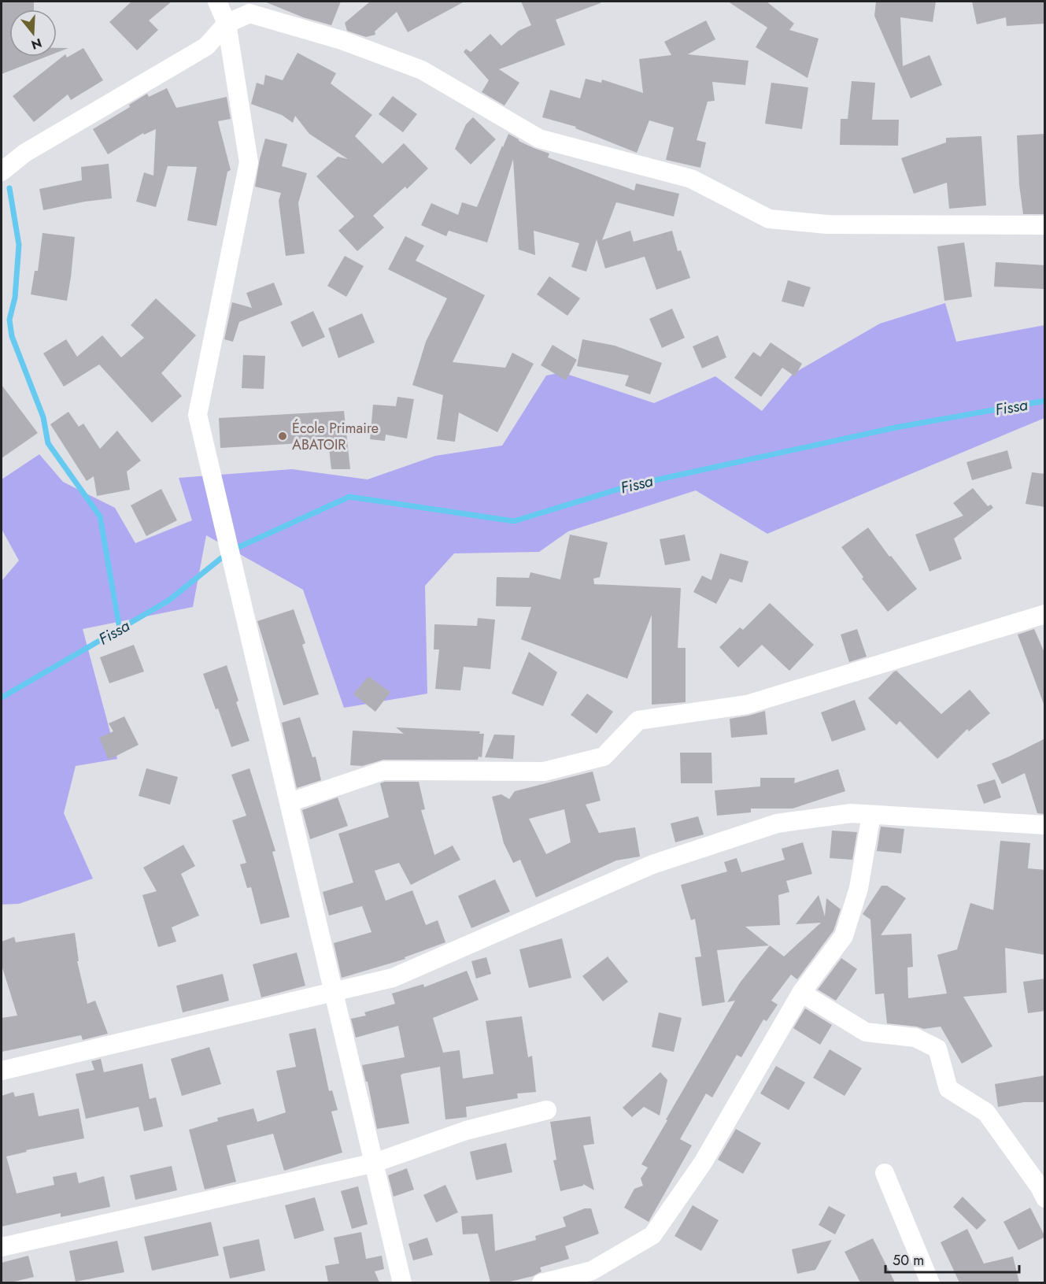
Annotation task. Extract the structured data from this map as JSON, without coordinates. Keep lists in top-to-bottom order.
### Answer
{
  "water": ["Fissa"],
  "places": ["École Primaire ABATOIR"],
  "scale_bar": "50 m",
  "north": "bottom"
}
